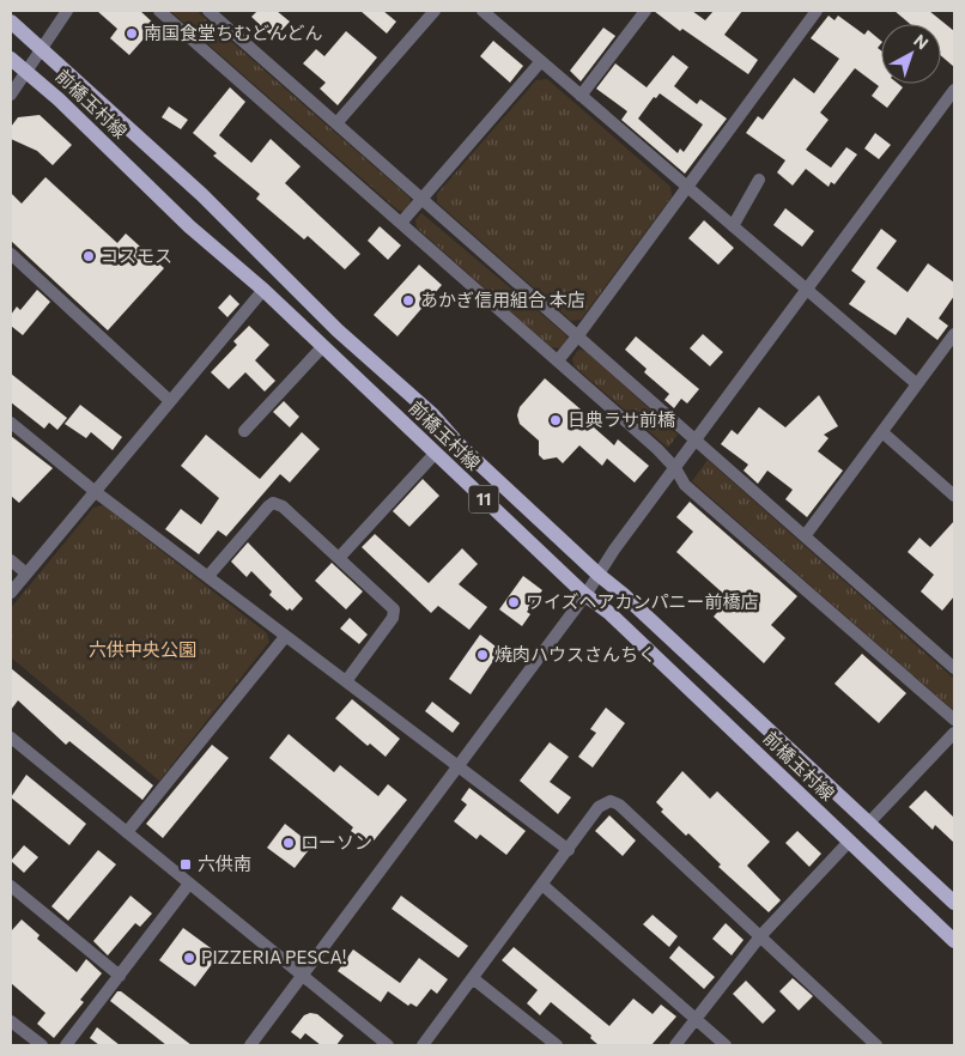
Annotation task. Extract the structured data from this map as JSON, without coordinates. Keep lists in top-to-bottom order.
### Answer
{
  "streets": {
    "main road": ["前橋玉村線", "11"]
  },
  "parks": ["六供中央公園"],
  "places": {
    "other": [
      "南国食堂ちむどんどん",
      "コスモス",
      "あかぎ信用組合 本店",
      "日典ラサ前橋",
      "ワイズヘアカンパニー前橋店",
      "焼肉ハウスさんちく",
      "ローソン",
      "PIZZERIA PESCA!"
    ],
    "transit": ["六供南"]
  },
  "north": "top right"
}
